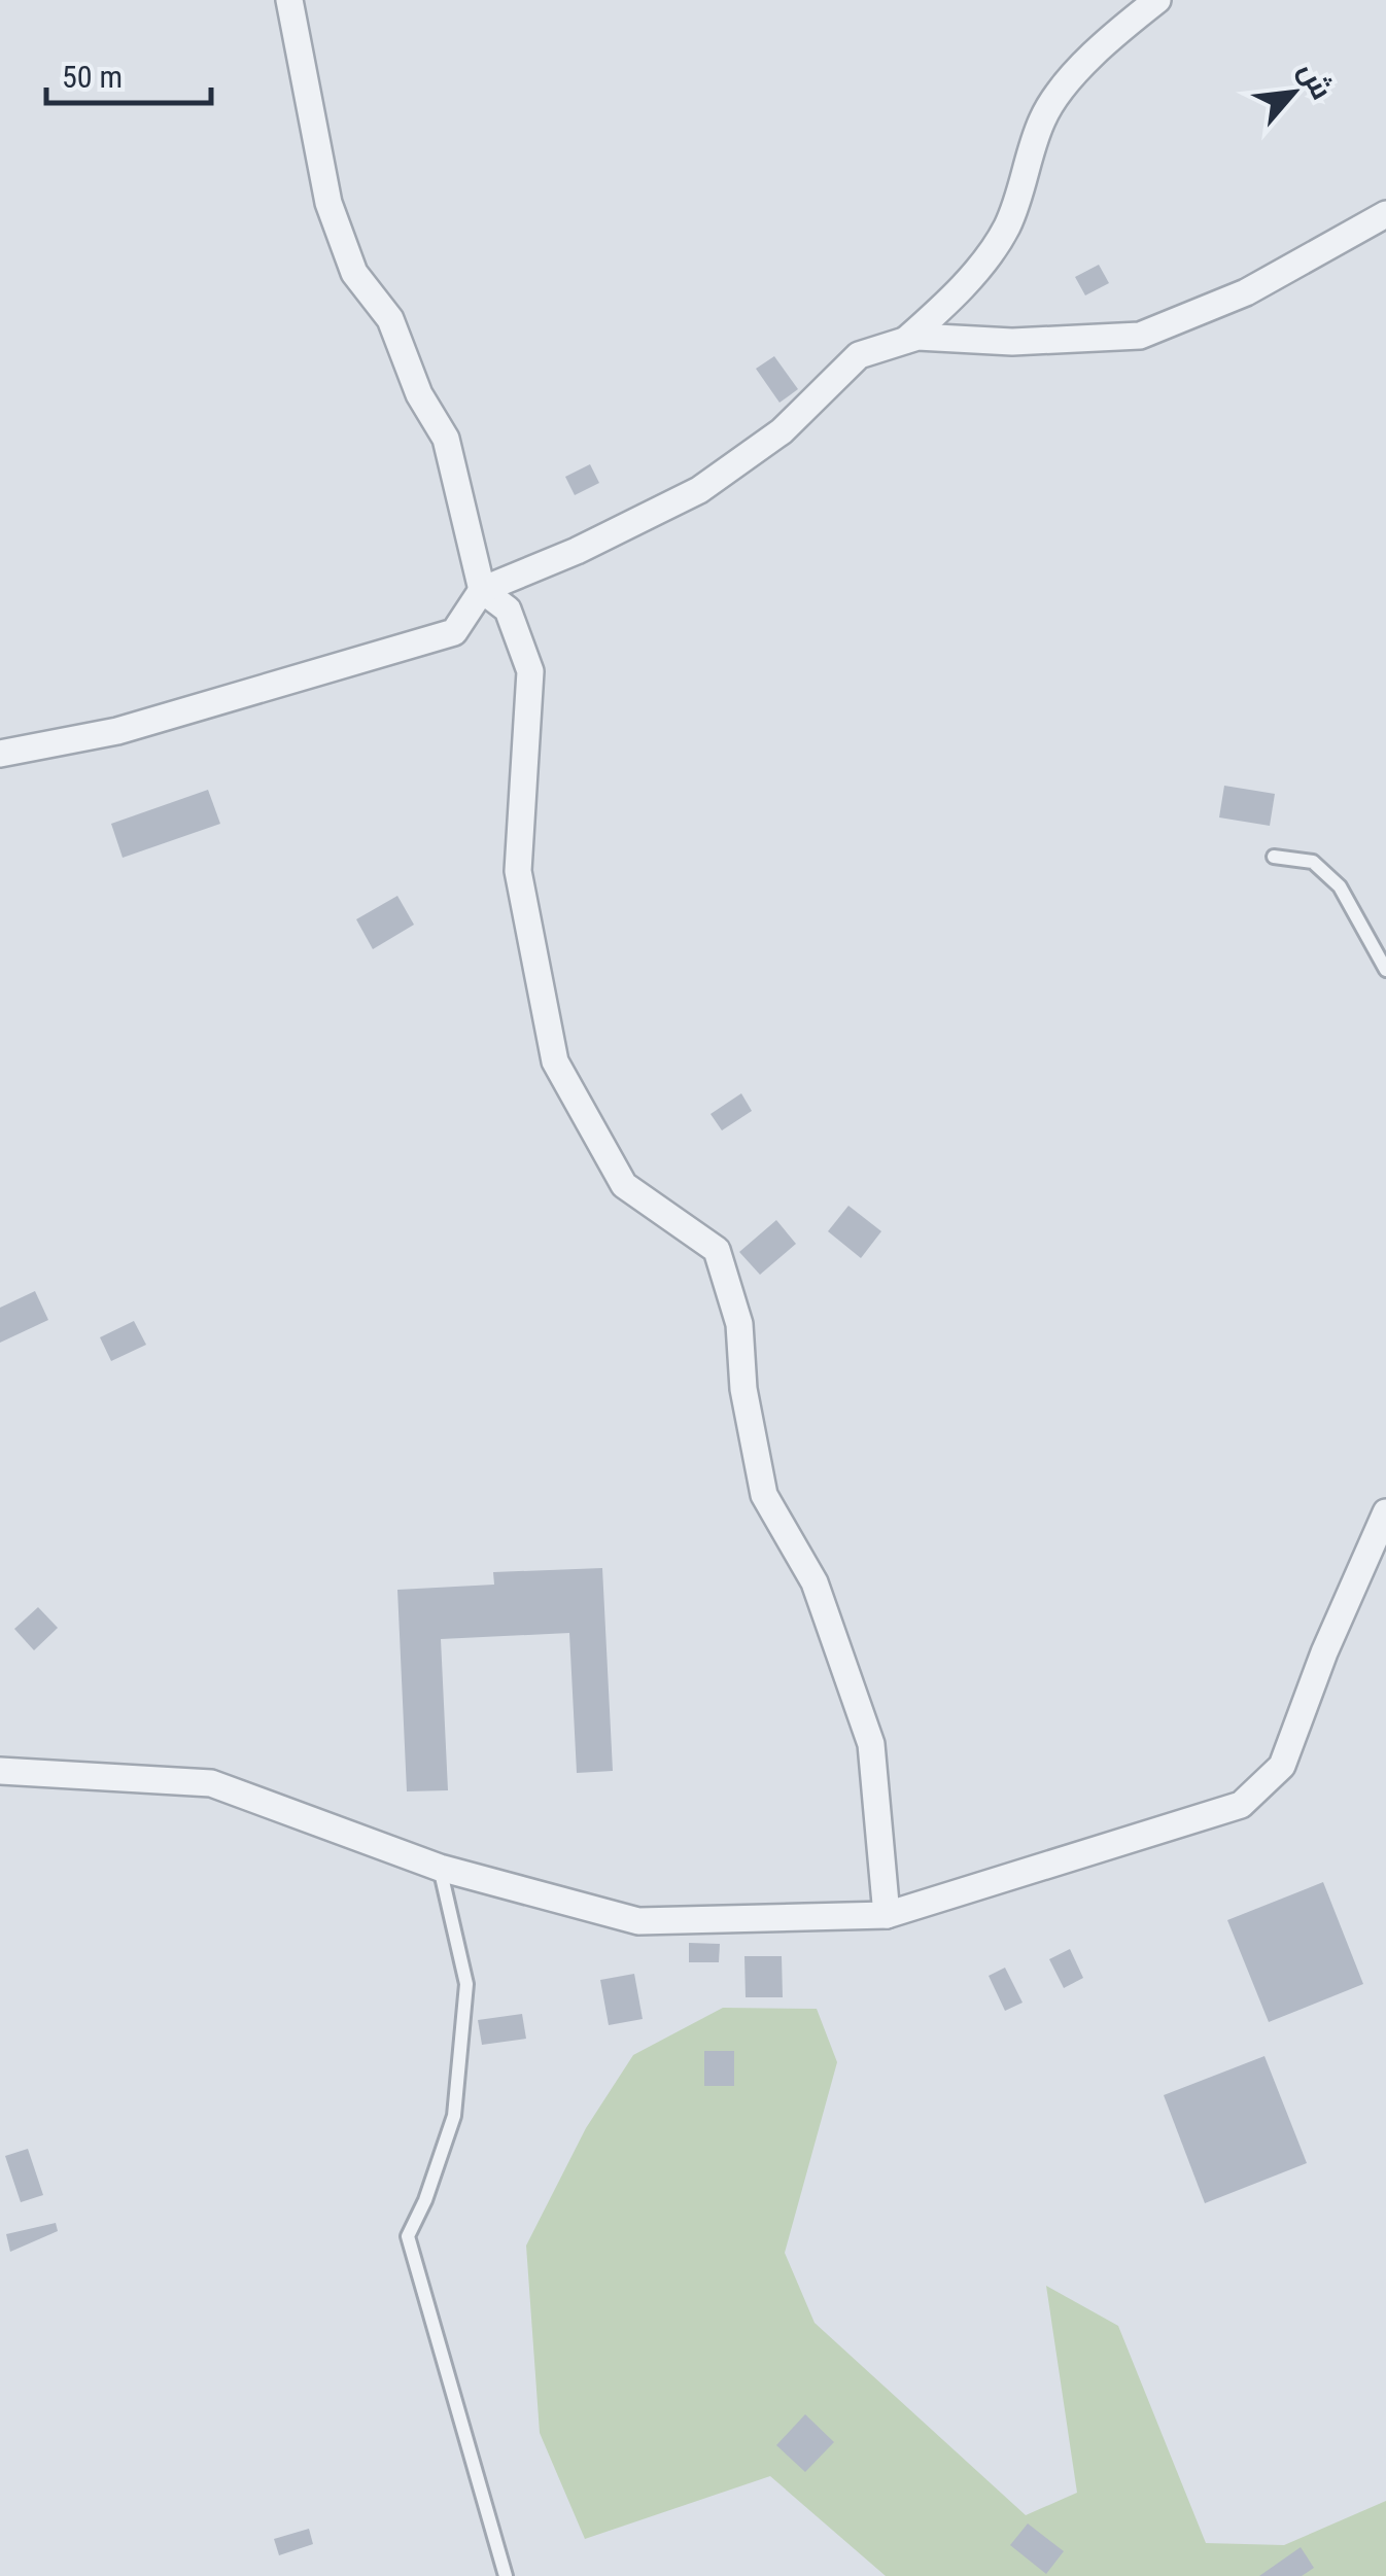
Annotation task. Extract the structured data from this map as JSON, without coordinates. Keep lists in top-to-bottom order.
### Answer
{
  "scale_bar": "50 m",
  "north": "top right"
}
